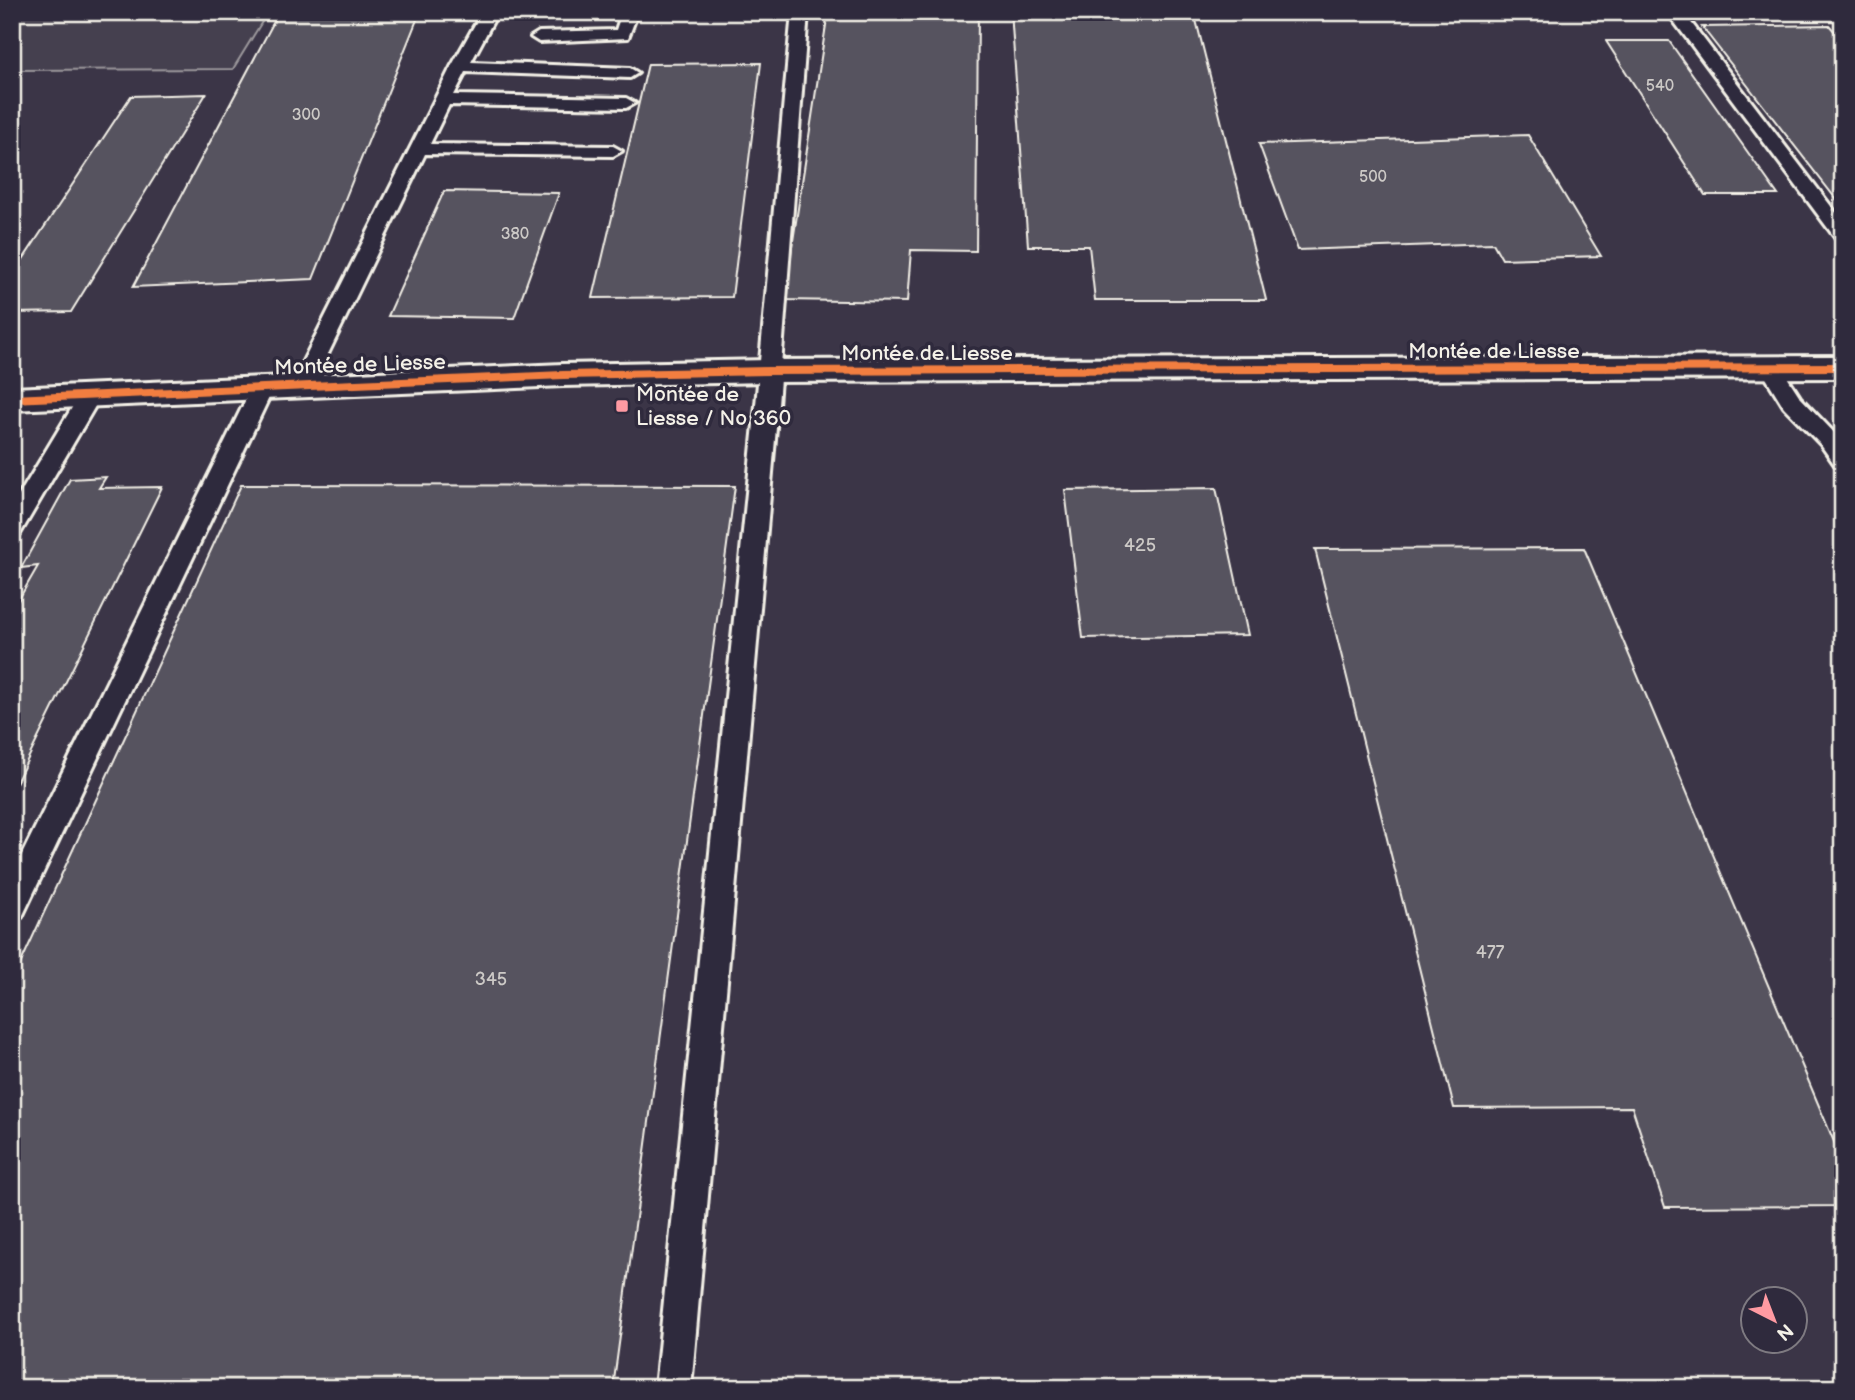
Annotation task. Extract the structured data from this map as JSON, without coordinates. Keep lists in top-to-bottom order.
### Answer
{
  "streets": {
    "street": ["Montée de Liesse"]
  },
  "places": {
    "transit": ["Montée de Liesse / No 360"]
  },
  "house_numbers": [
    "540",
    "300",
    "500",
    "380",
    "425",
    "477",
    "345"
  ],
  "north": "bottom right"
}
